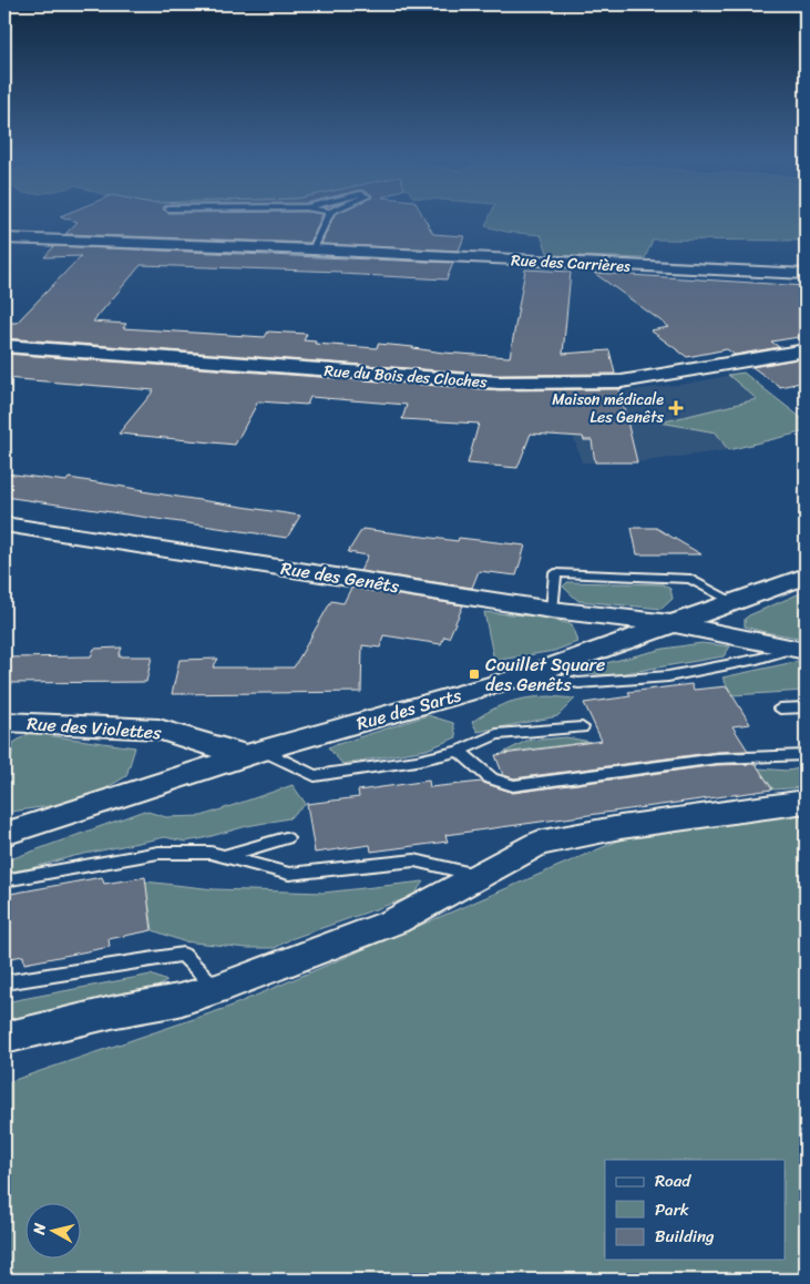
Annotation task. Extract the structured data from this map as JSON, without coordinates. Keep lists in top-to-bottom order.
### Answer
{
  "streets": {
    "street": [
      "Rue des Carrières",
      "Rue du Bois des Cloches",
      "Rue des Genêts",
      "Rue des Sarts",
      "Rue des Violettes"
    ]
  },
  "crossings": [
    ["Rue des Genêts", "Rue des Sarts"],
    ["Rue des Sarts", "Rue des Violettes"]
  ],
  "places": {
    "health": ["Maison médicale Les Genêts"],
    "transit": ["Couillet Square des Genêts"]
  },
  "legend": ["Road", "Park", "Building"],
  "north": "left"
}
